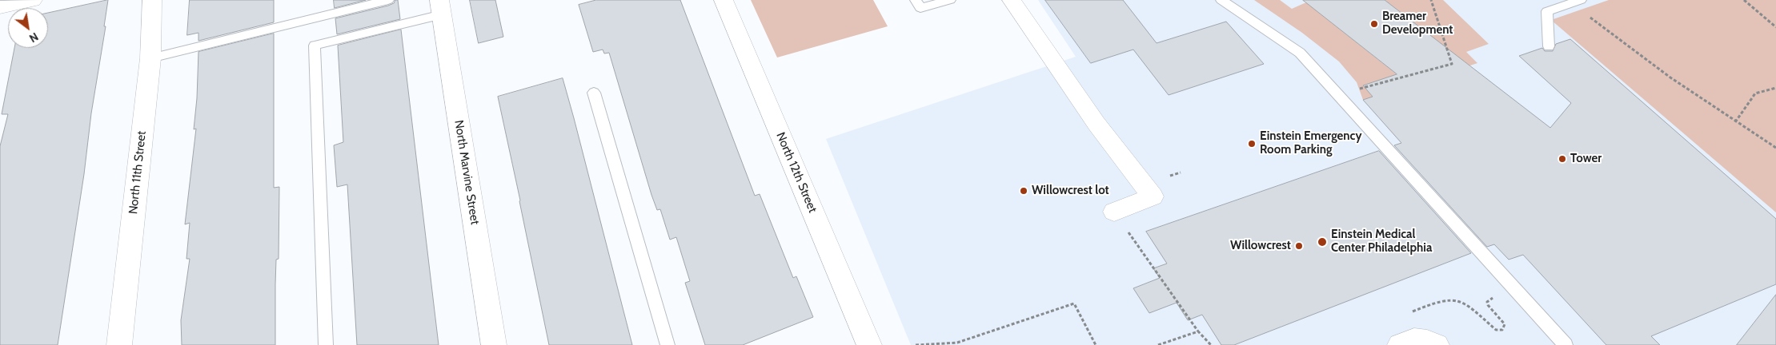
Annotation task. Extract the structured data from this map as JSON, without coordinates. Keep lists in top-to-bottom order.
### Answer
{
  "streets": {
    "street": ["North 11th Street", "North Marvine Street", "North 12th Street"]
  },
  "places": [
    "Breamer Development",
    "Einstein Emergency Room Parking",
    "Tower",
    "Willowcrest lot",
    "Einstein Medical Center Philadelphia",
    "Willowcrest"
  ],
  "north": "bottom right"
}
